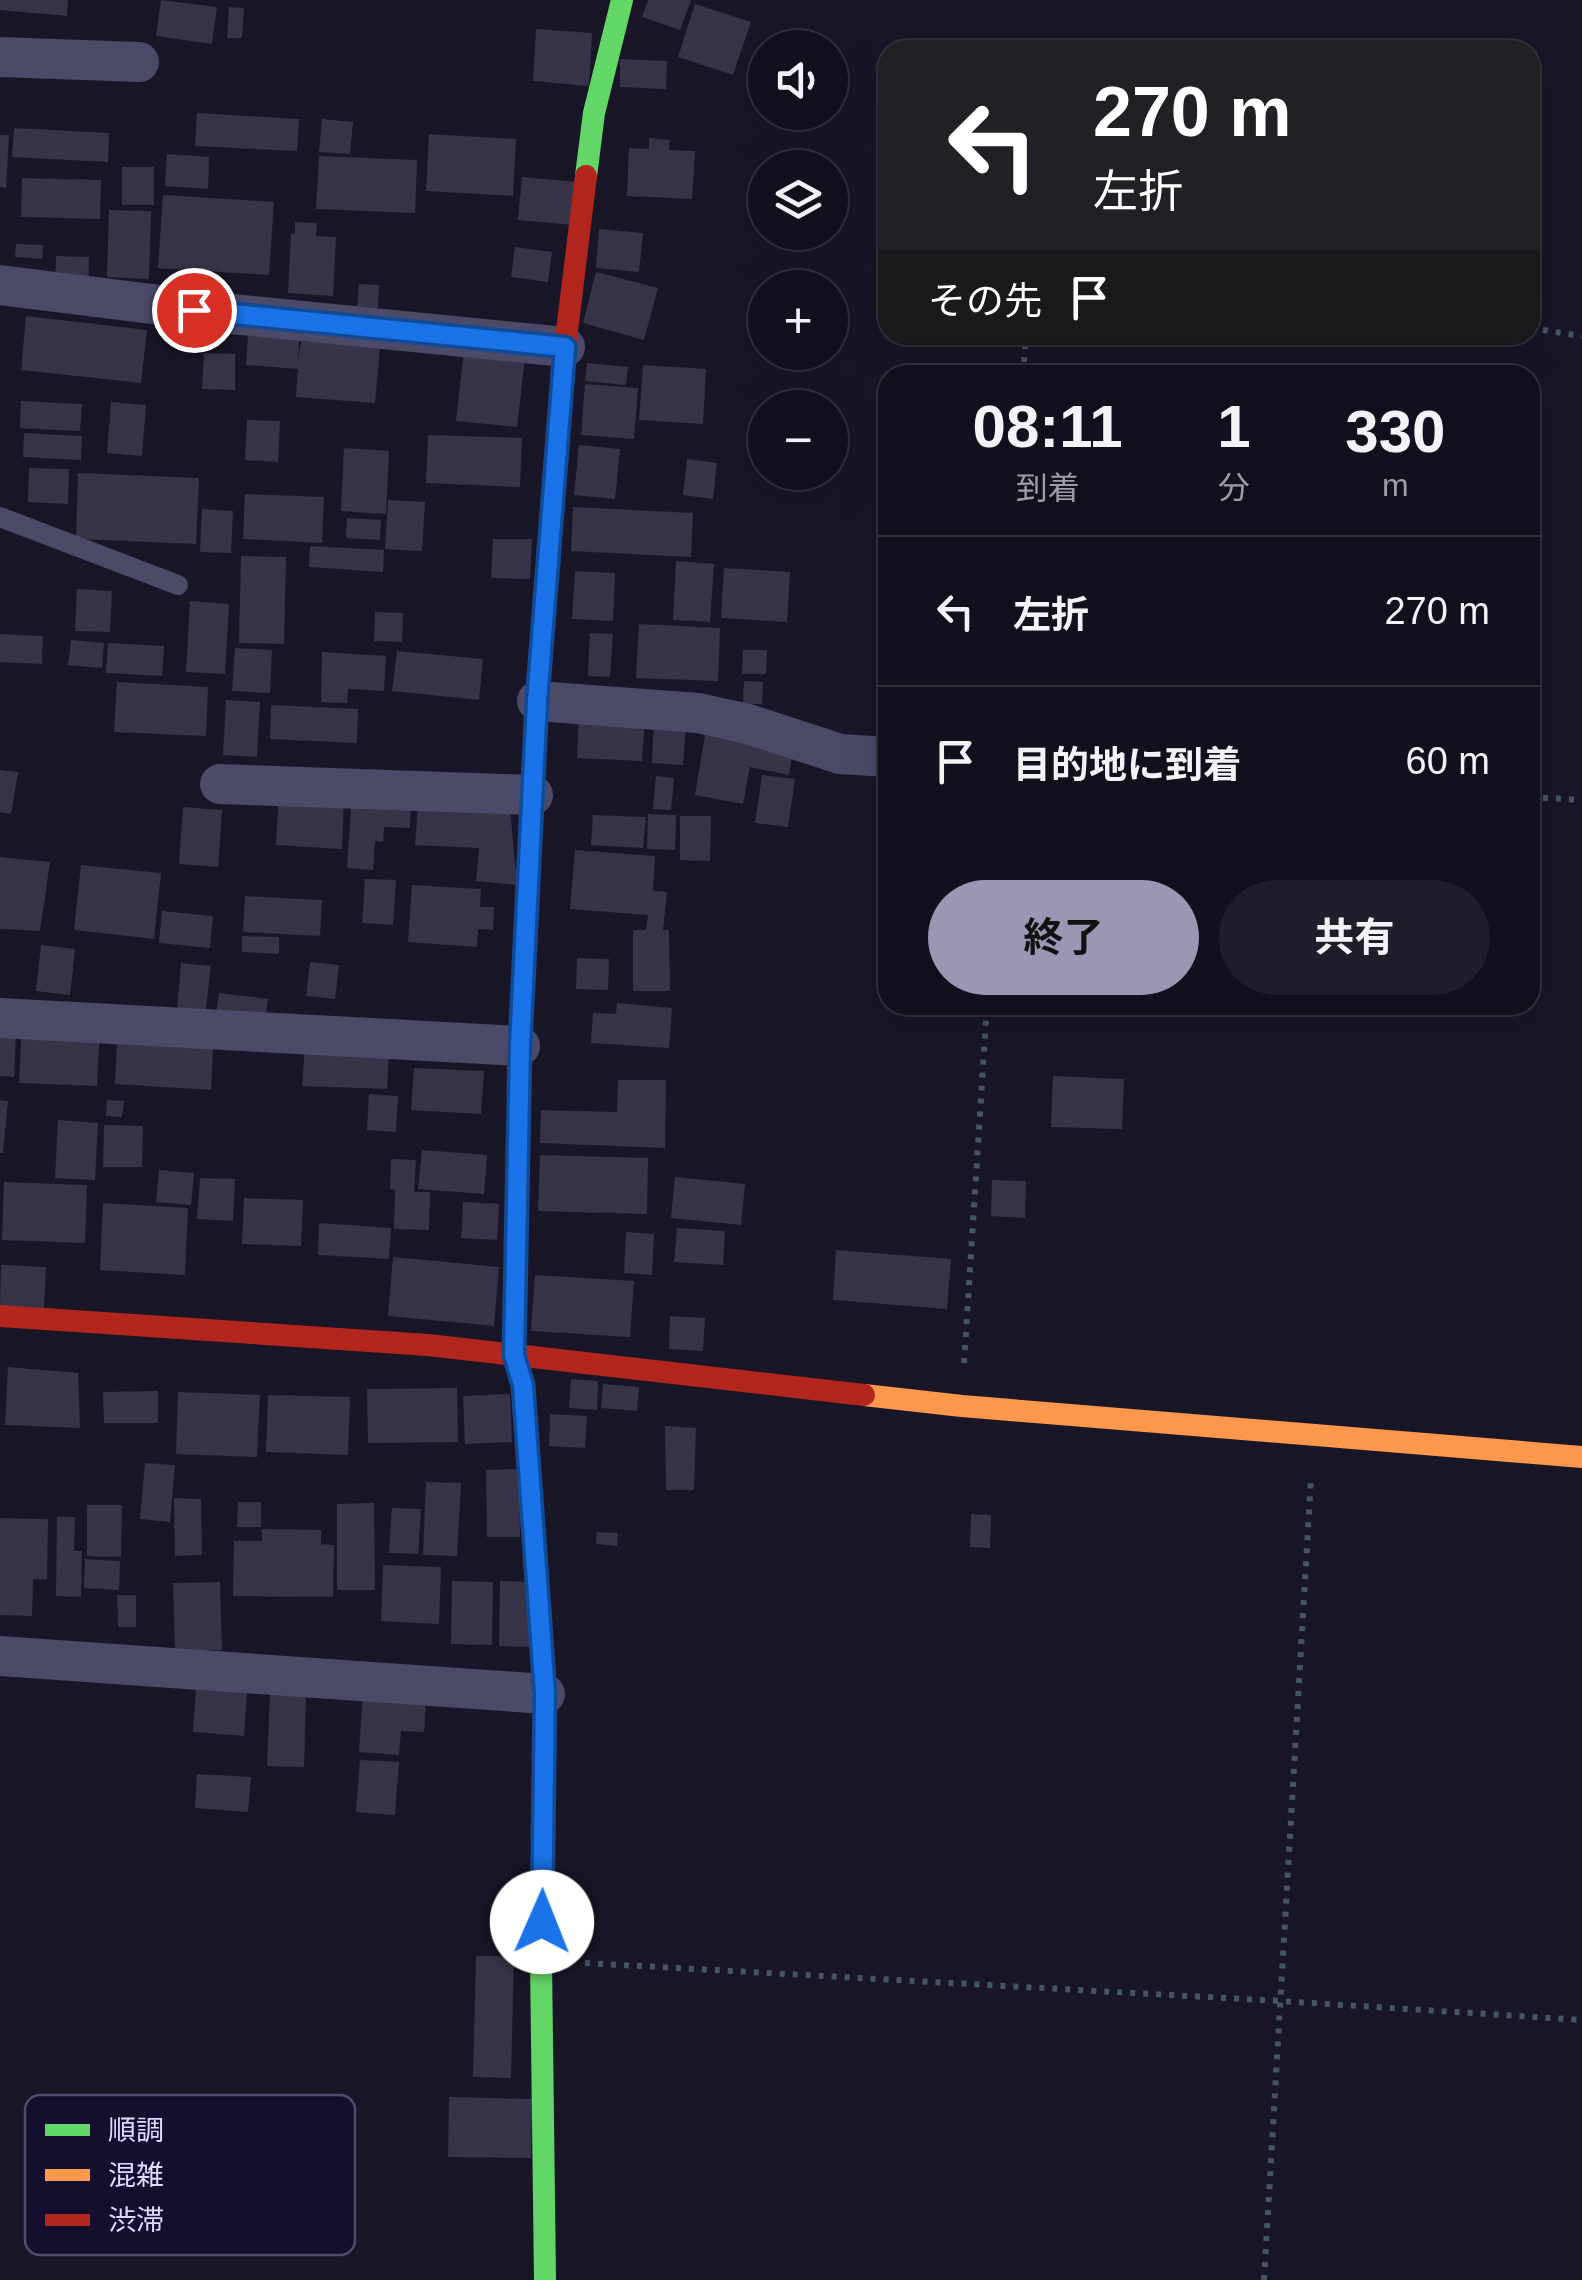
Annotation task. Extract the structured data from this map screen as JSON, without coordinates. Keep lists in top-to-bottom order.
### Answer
{
  "legend": ["順調", "混雑", "渋滞"],
  "page": {
    "map_buttons": ["+", "−"],
    "turn": ["270 m", "左折"],
    "then": "その先",
    "eta": [
      "08:11",
      "到着",
      "1",
      "分",
      "330",
      "m"
    ],
    "list": [
      {
        "name": "左折",
        "value": "270 m"
      },
      {
        "name": "目的地に到着",
        "value": "60 m"
      }
    ],
    "buttons": ["終了", "共有"]
  }
}
